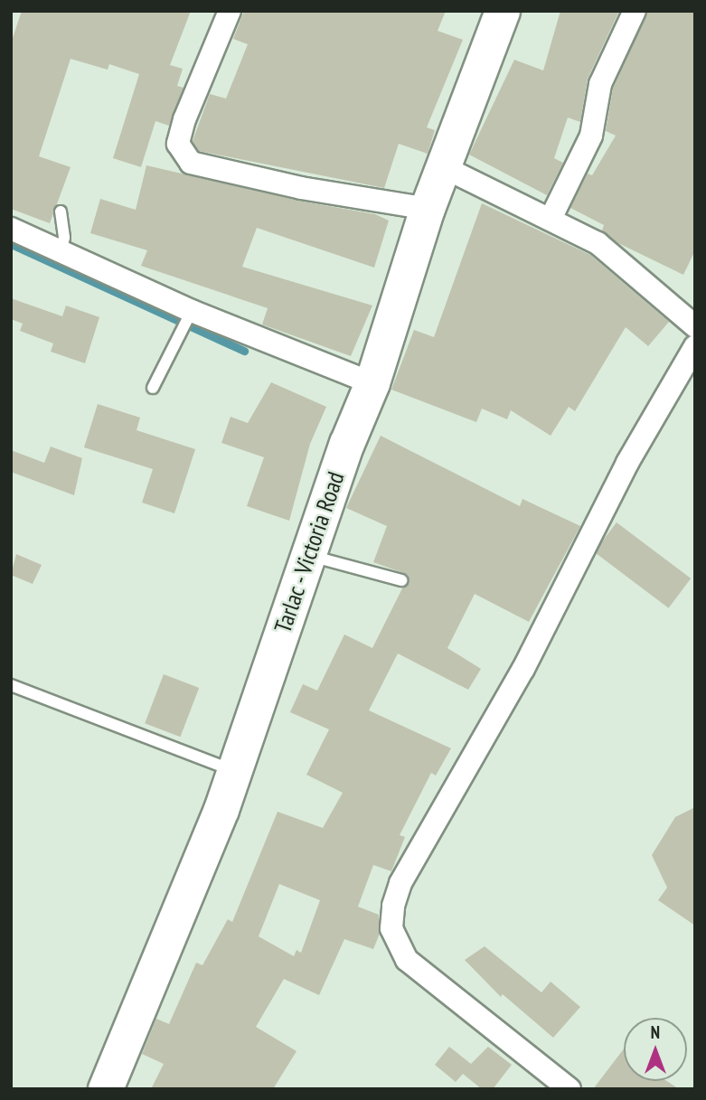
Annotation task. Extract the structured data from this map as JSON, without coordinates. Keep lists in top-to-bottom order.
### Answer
{
  "streets": {
    "main road": ["Tarlac - Victoria Road"]
  },
  "north": "top"
}
